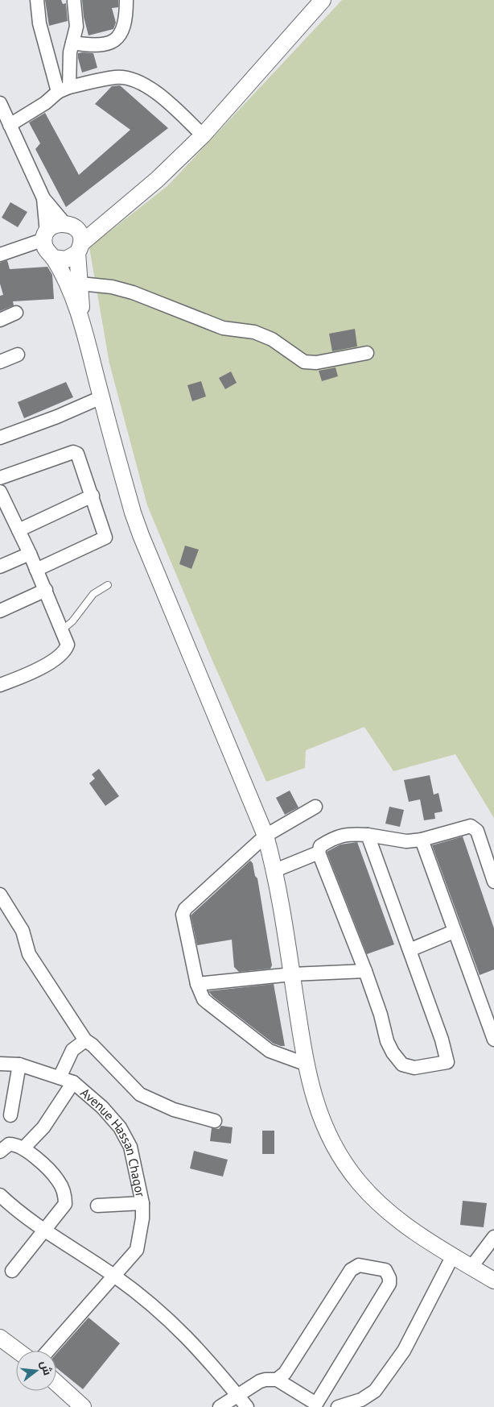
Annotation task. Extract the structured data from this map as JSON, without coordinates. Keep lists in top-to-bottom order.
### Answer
{
  "streets": {
    "street": ["Avenue Hassan Chaqor"]
  },
  "north": "right"
}
